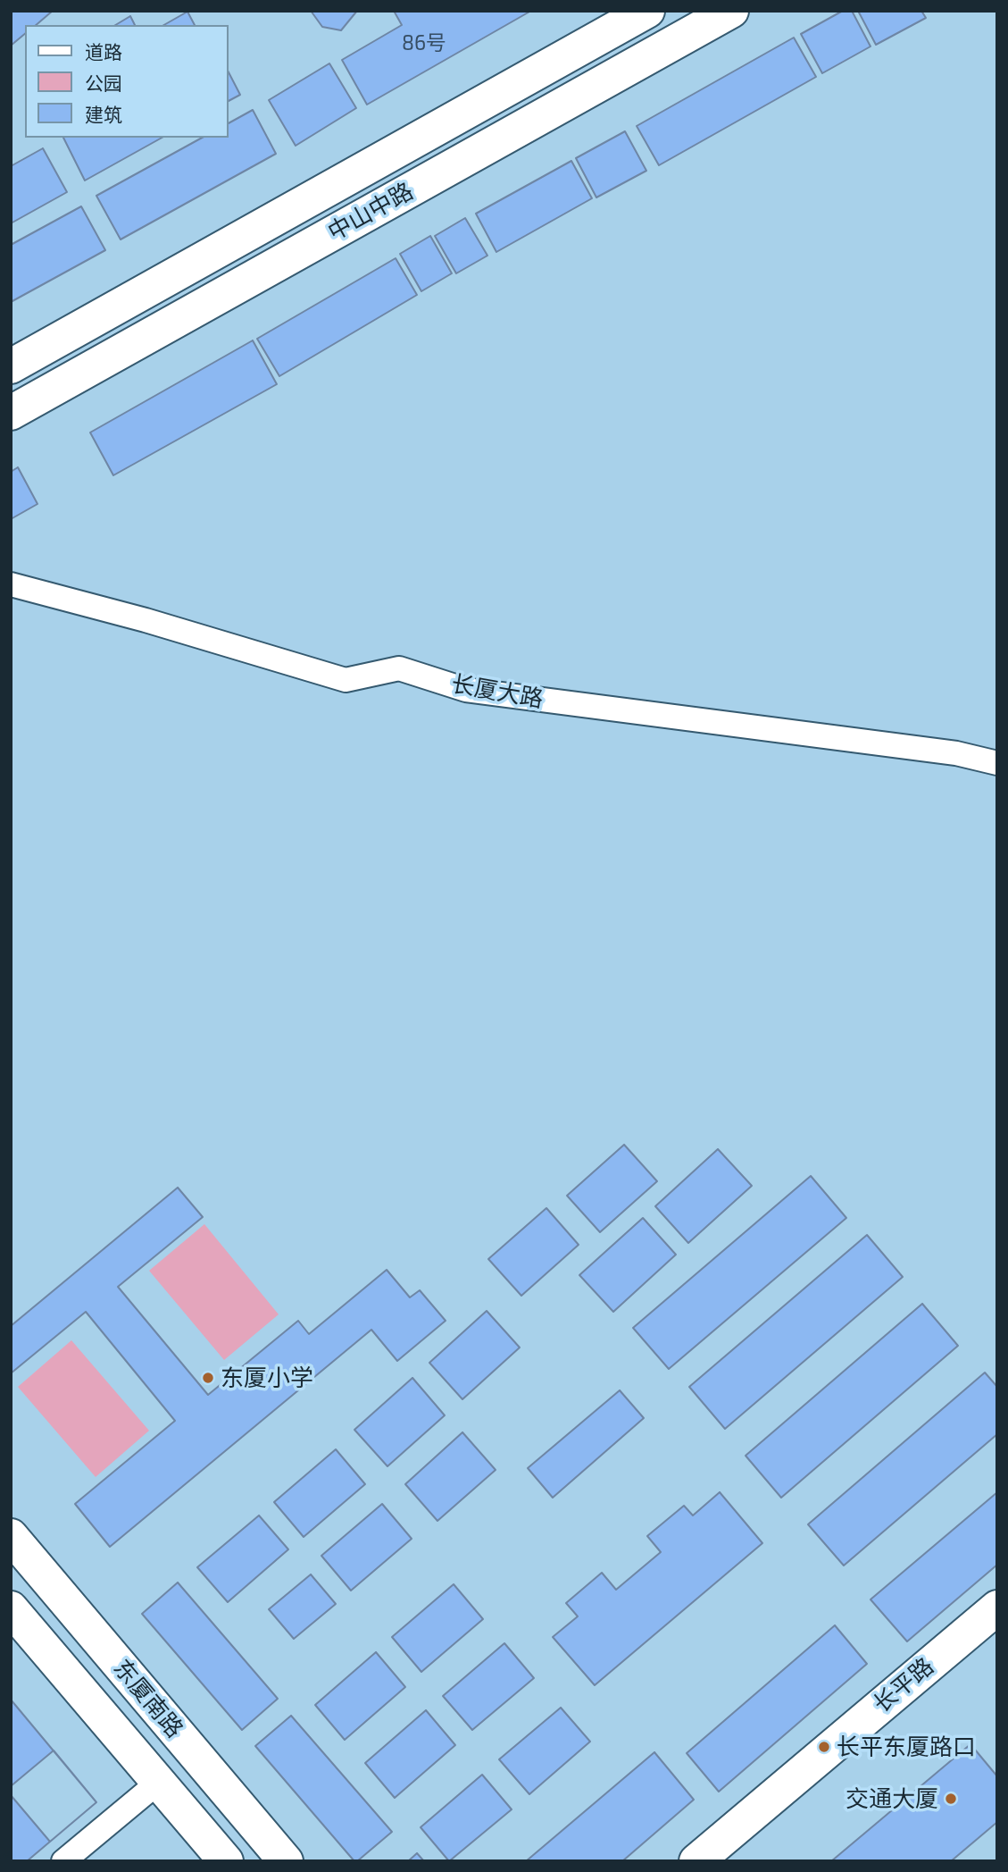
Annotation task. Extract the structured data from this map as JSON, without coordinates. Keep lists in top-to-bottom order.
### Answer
{
  "streets": {
    "main road": ["中山中路", "长平路", "东厦南路"],
    "street": ["长厦大路"]
  },
  "places": ["东厦小学", "长平东厦路口", "交通大厦"],
  "house_numbers": ["86号"],
  "legend": ["道路", "公园", "建筑"]
}
